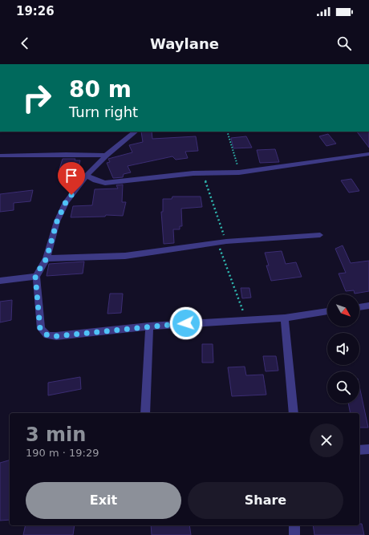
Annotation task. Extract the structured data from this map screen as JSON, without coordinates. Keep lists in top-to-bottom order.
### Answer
{
  "north": "bottom right",
  "page": {
    "status": "19:26",
    "header": "Waylane",
    "turn": ["80 m", "Turn right"],
    "heading": ["3 min", "190 m · 19:29"],
    "buttons": ["Exit", "Share"]
  }
}
